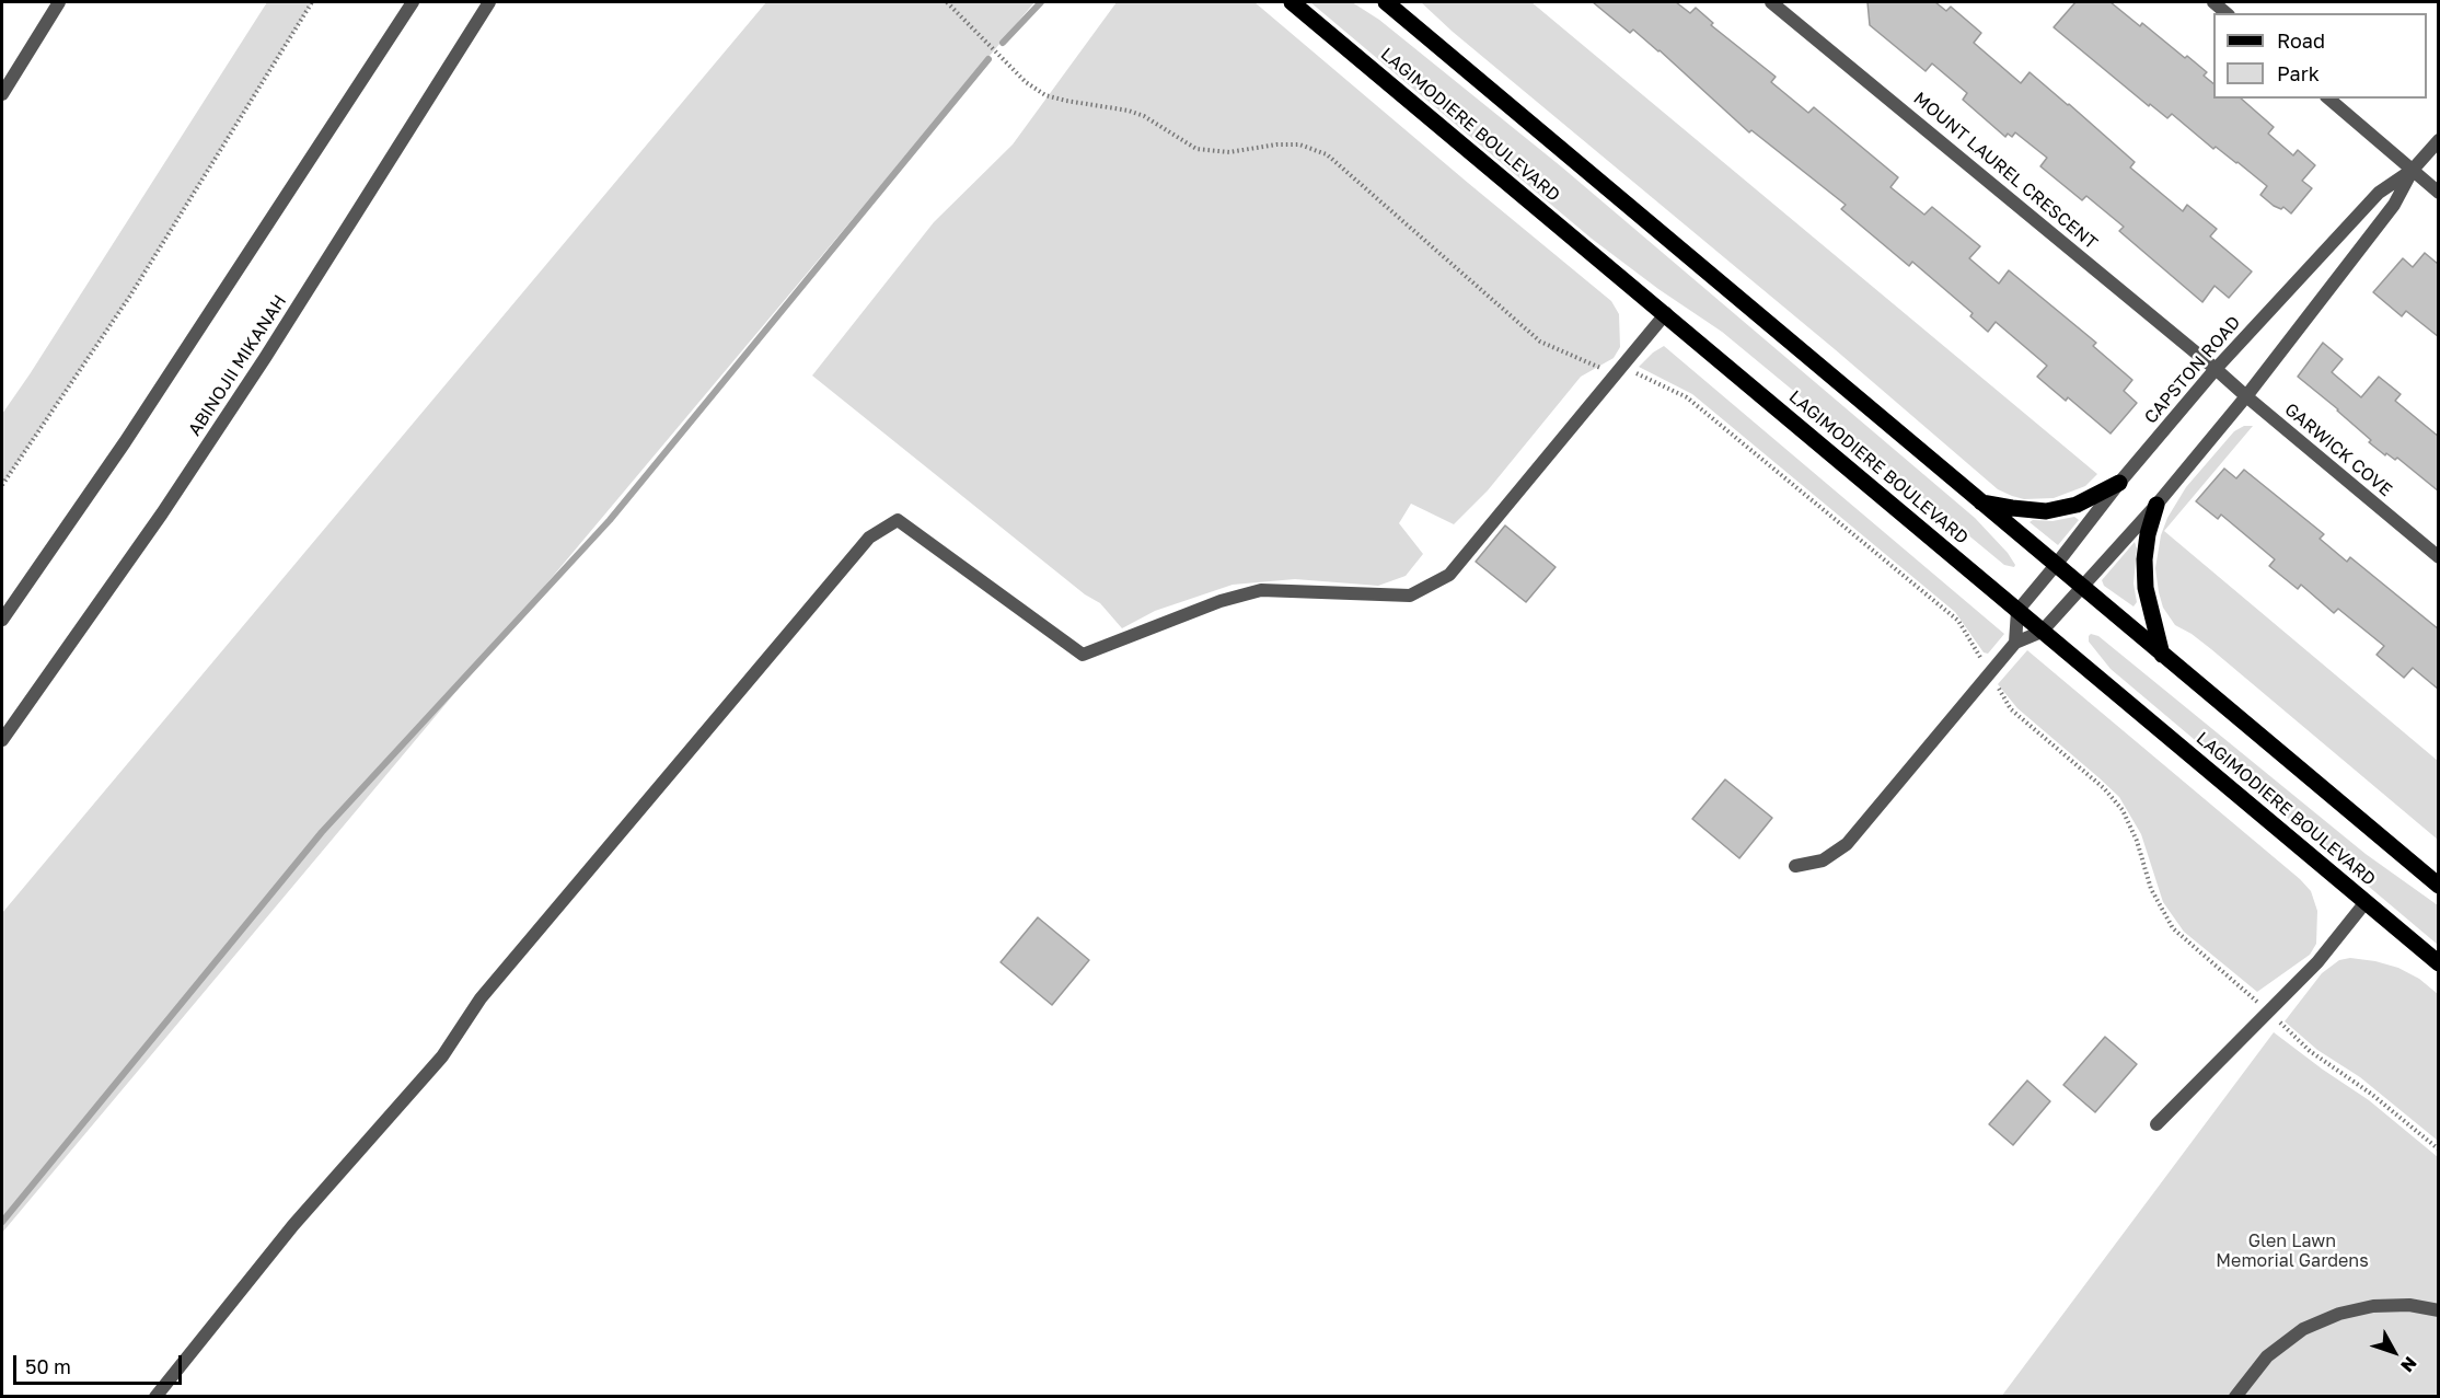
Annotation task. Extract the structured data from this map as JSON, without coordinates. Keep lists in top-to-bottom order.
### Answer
{
  "streets": {
    "main road": ["LAGIMODIERE BOULEVARD"],
    "street": [
      "MOUNT LAUREL CRESCENT",
      "ABINOJII MIKANAH",
      "CAPSTON ROAD",
      "GARWICK COVE"
    ]
  },
  "crossings": [
    ["LAGIMODIERE BOULEVARD", "CAPSTON ROAD"],
    ["MOUNT LAUREL CRESCENT", "CAPSTON ROAD"],
    ["MOUNT LAUREL CRESCENT", "GARWICK COVE"],
    ["CAPSTON ROAD", "GARWICK COVE"]
  ],
  "parks": ["Glen Lawn Memorial Gardens"],
  "legend": ["Road", "Park"],
  "scale_bar": "50 m",
  "north": "bottom right"
}
